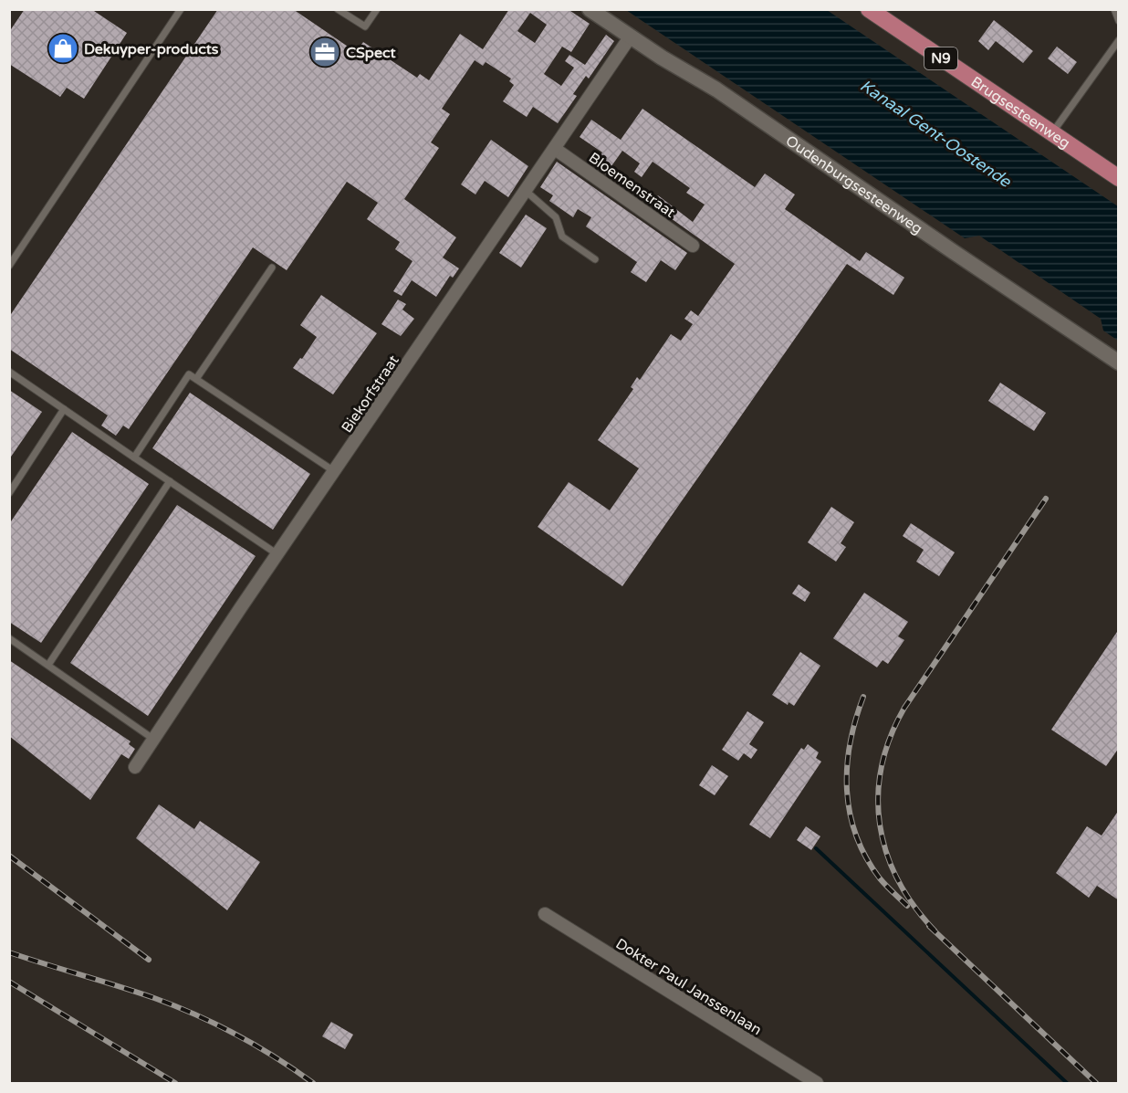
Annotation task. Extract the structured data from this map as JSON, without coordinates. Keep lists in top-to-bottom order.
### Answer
{
  "streets": {
    "main road": ["N9", "Brugsesteenweg"],
    "street": [
      "Bloemenstraat",
      "Oudenburgsesteenweg",
      "Biekorfstraat",
      "Dokter Paul Janssenlaan"
    ]
  },
  "crossings": [
    ["Bloemenstraat", "Biekorfstraat"],
    ["Oudenburgsesteenweg", "Biekorfstraat"]
  ],
  "water": ["Kanaal Gent-Oostende"],
  "places": {
    "shop": ["Dekuyper-products"],
    "office": ["CSpect"]
  }
}
